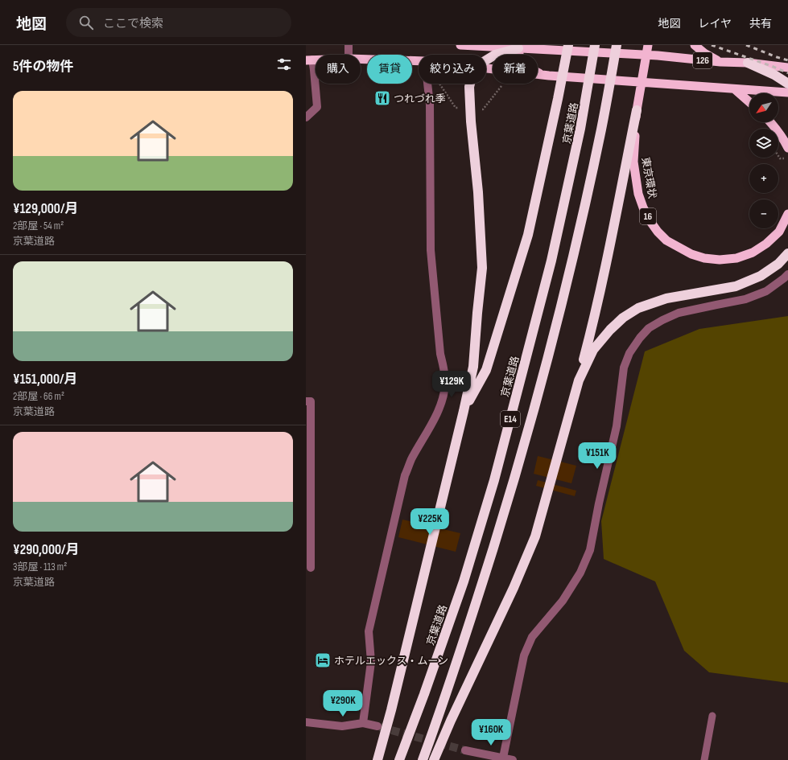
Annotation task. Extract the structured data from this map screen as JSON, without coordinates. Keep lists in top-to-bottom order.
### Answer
{
  "streets": {
    "highway": [
      "126",
      "京葉道路",
      "東京環状",
      "16",
      "E14"
    ]
  },
  "places": {
    "restaurant": ["つれづれ季"],
    "hotel": ["ホテルエックス・ムーン"]
  },
  "north": "bottom left",
  "page": {
    "header": "地図",
    "search": "ここで検索",
    "nav": ["地図", "レイヤ", "共有"],
    "heading": "5件の物件",
    "chip": [
      "購入",
      "賃貸",
      "絞り込み",
      "新着"
    ],
    "list": [
      {
        "name": "¥129,000/月",
        "note": "2部屋 · 54 m² · 京葉道路"
      },
      {
        "name": "¥151,000/月",
        "note": "2部屋 · 66 m² · 京葉道路"
      },
      {
        "name": "¥290,000/月",
        "note": "3部屋 · 113 m² · 京葉道路"
      }
    ],
    "map_buttons": ["+", "−"],
    "price": [
      "¥129K",
      "¥151K",
      "¥225K",
      "¥290K",
      "¥160K"
    ]
  }
}
